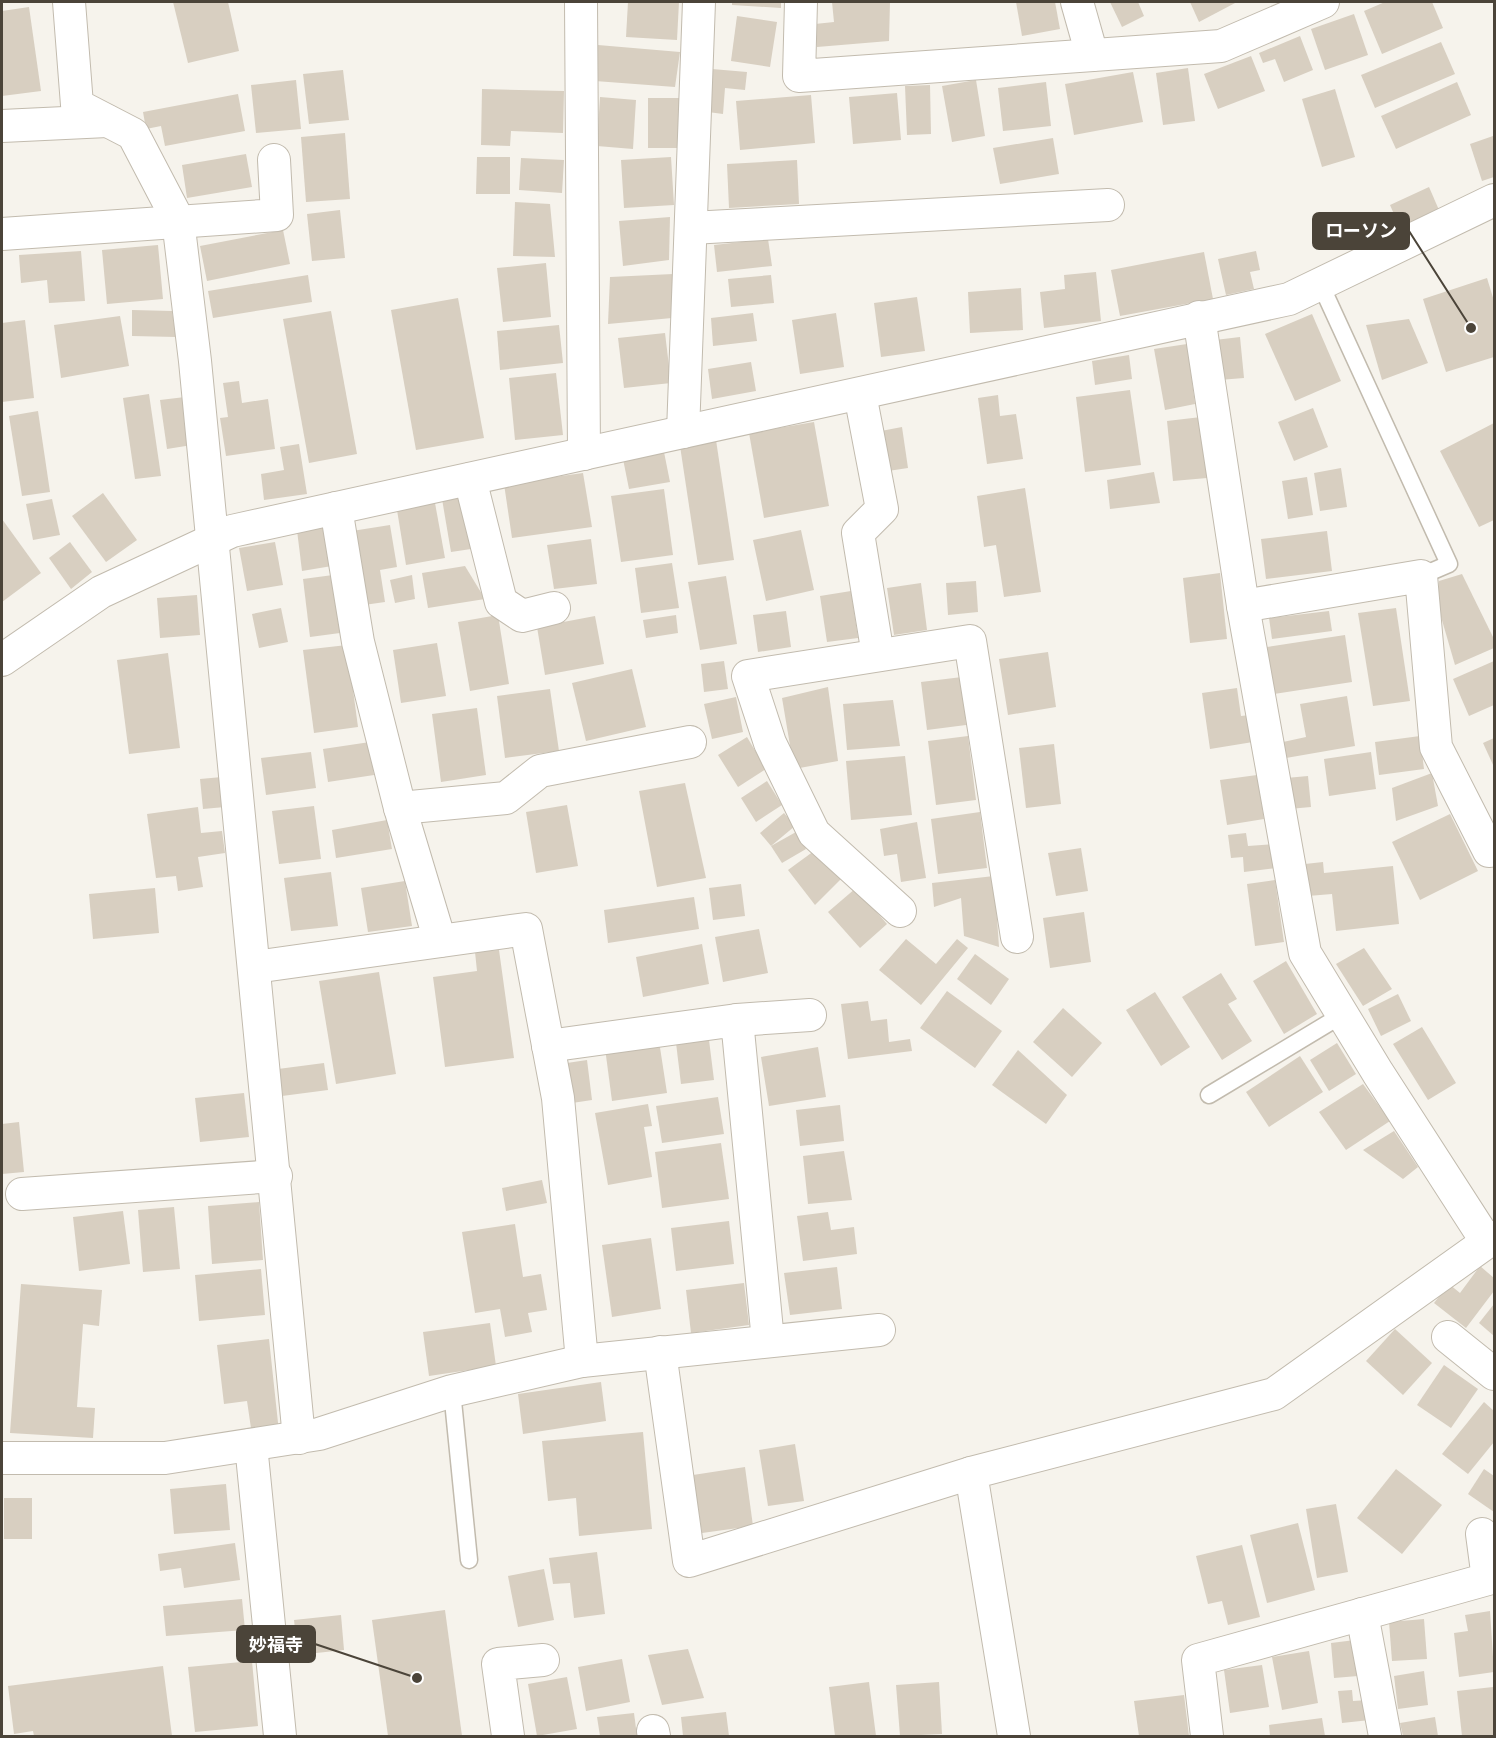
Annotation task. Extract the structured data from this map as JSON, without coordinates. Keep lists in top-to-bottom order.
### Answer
{
  "places": ["ローソン", "妙福寺"]
}
